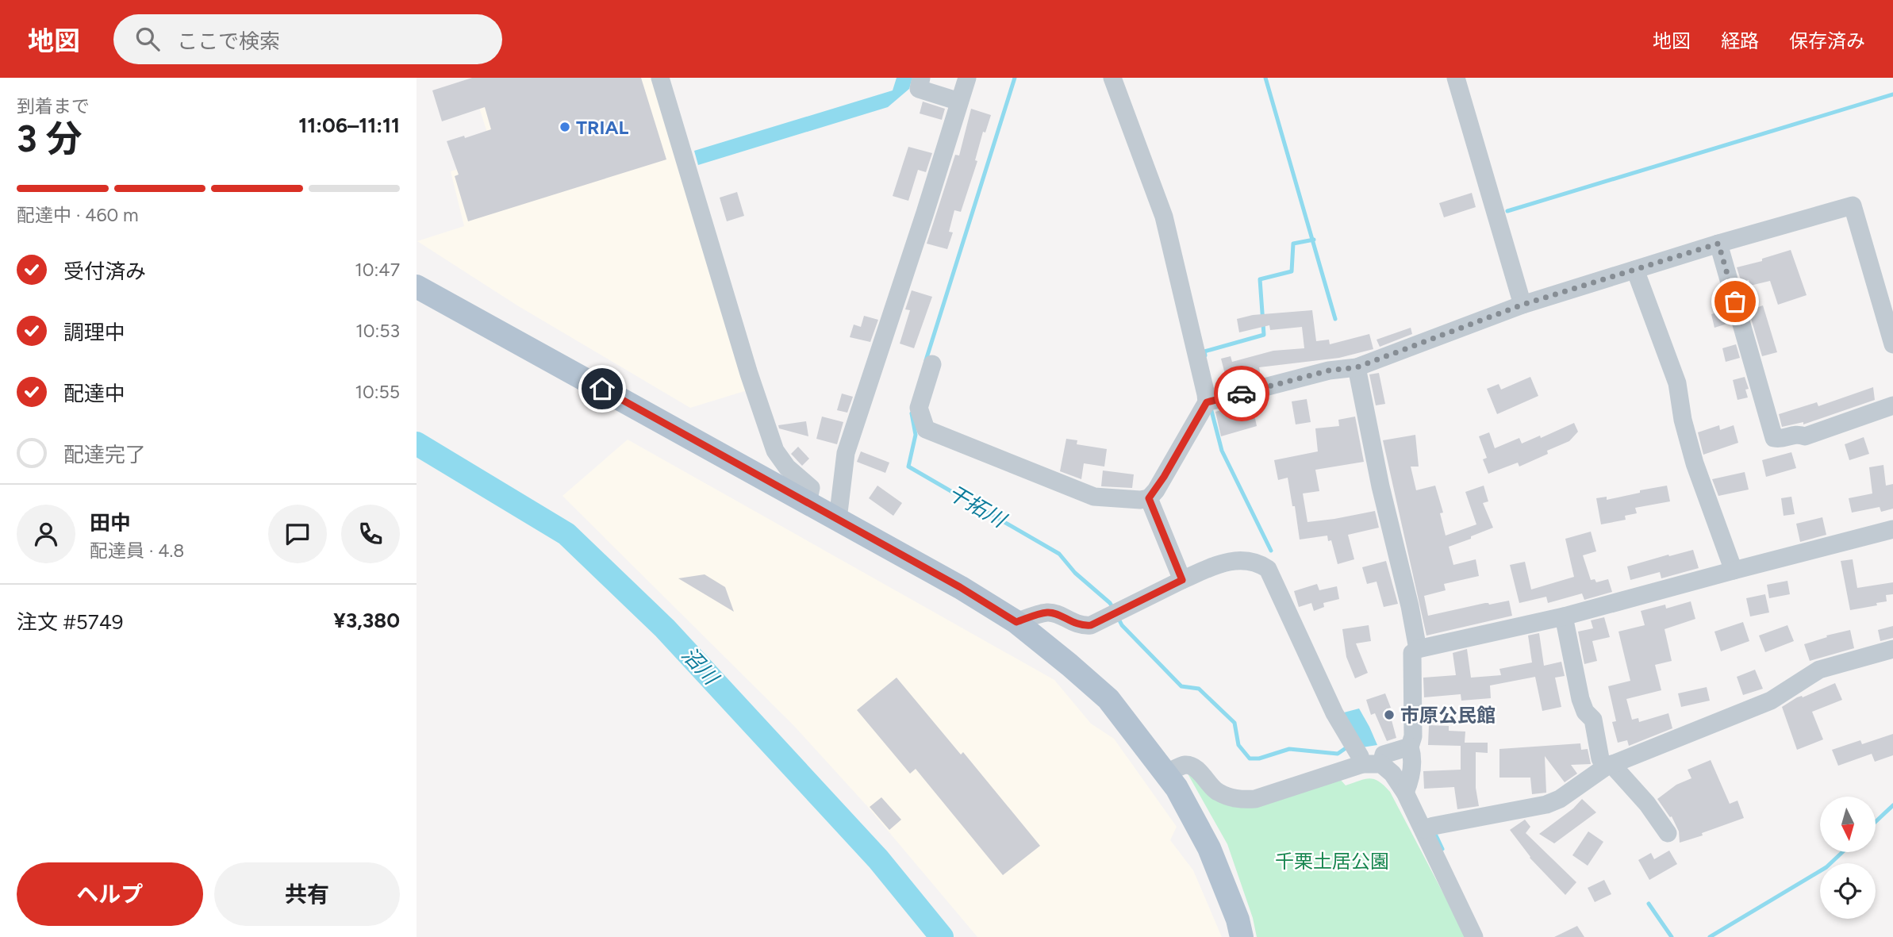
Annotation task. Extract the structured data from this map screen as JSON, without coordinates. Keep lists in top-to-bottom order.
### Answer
{
  "water": ["干拓川", "沼川"],
  "parks": ["千栗土居公園"],
  "places": ["TRIAL", "市原公民館"],
  "north": "bottom",
  "page": {
    "header": "地図",
    "search": "ここで検索",
    "nav": ["地図", "経路", "保存済み"],
    "heading": ["3 分", "到着まで", "11:06–11:11"],
    "panel": [
      "田中",
      "配達員 · 4.8",
      "注文 #5749",
      "¥3,380"
    ],
    "bar": "配達中 · 460 m",
    "list": [
      ["受付済み", "10:47"],
      ["調理中", "10:53"],
      ["配達中", "10:55"],
      "配達完了"
    ],
    "buttons": ["ヘルプ", "共有"]
  }
}
